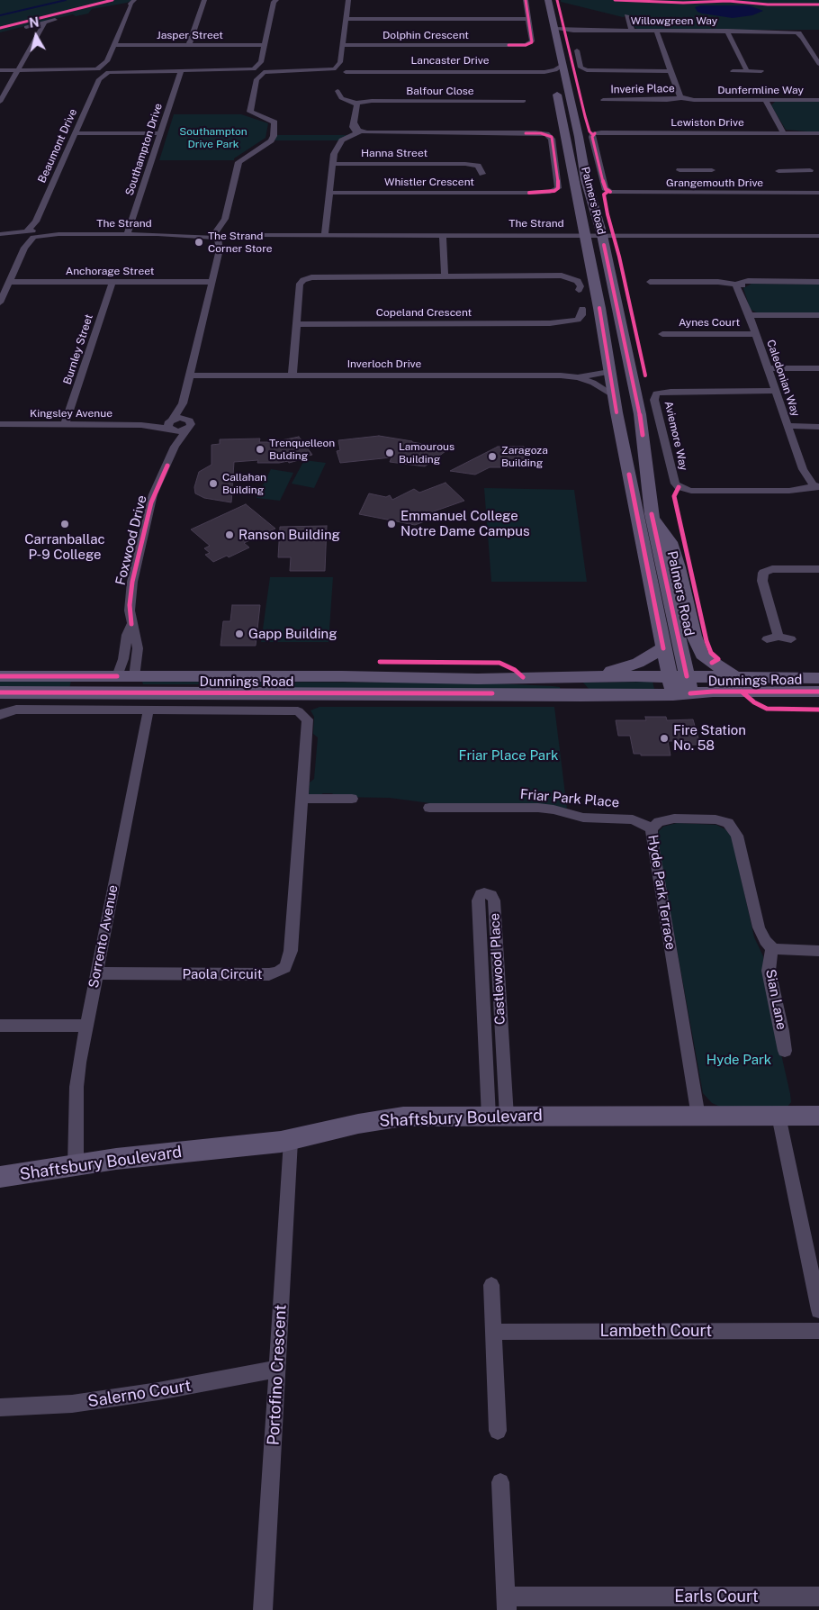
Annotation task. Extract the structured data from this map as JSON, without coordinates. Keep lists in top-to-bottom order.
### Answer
{
  "streets": {
    "main road": ["Palmers Road", "Dunnings Road", "Shaftsbury Boulevard"],
    "street": [
      "Willowgreen Way",
      "Jasper Street",
      "Dolphin Crescent",
      "Lancaster Drive",
      "Inverie Place",
      "Dunfermline Way",
      "Balfour Close",
      "Lewiston Drive",
      "Beaumont Drive",
      "Southampton Drive",
      "Hanna Street",
      "Whistler Crescent",
      "Grangemouth Drive",
      "The Strand",
      "Anchorage Street",
      "Copeland Crescent",
      "Aynes Court",
      "Burnley Street",
      "Inverloch Drive",
      "Caledonian Way",
      "Kingsley Avenue",
      "Aviemore Way",
      "Foxwood Drive",
      "Friar Park Place",
      "Hyde Park Terrace",
      "Sorrento Avenue",
      "Castlewood Place",
      "Paola Circuit",
      "Sian Lane",
      "Lambeth Court",
      "Portofino Crescent",
      "Salerno Court",
      "Earls Court"
    ]
  },
  "crossings": [
    ["Willowgreen Way", "Palmers Road"],
    ["Lancaster Drive", "Palmers Road"],
    ["Inverie Place", "Dunfermline Way"],
    ["Lewiston Drive", "Grangemouth Drive"],
    ["Beaumont Drive", "The Strand"],
    ["Southampton Drive", "The Strand"],
    ["Hanna Street", "Whistler Crescent"],
    ["Palmers Road", "The Strand"],
    ["Palmers Road", "Inverloch Drive"],
    ["Palmers Road", "Dunnings Road"],
    ["Anchorage Street", "Burnley Street"],
    ["Aynes Court", "Caledonian Way"],
    ["Burnley Street", "Kingsley Avenue"],
    ["Caledonian Way", "Aviemore Way"],
    ["Foxwood Drive", "Dunnings Road"],
    ["Friar Park Place", "Hyde Park Terrace"],
    ["Hyde Park Terrace", "Sian Lane"],
    ["Hyde Park Terrace", "Shaftsbury Boulevard"],
    ["Sorrento Avenue", "Paola Circuit"],
    ["Sorrento Avenue", "Shaftsbury Boulevard"],
    ["Castlewood Place", "Shaftsbury Boulevard"],
    ["Shaftsbury Boulevard", "Portofino Crescent"],
    ["Portofino Crescent", "Salerno Court"]
  ],
  "parks": ["Southampton Drive Park", "Friar Place Park", "Hyde Park"],
  "places": [
    "The Strand Corner Store",
    "Trenquelleon Bulding",
    "Lamourous Building",
    "Zaragoza Building",
    "Callahan Building",
    "Carranballac P-9 College",
    "Emmanuel College Notre Dame Campus",
    "Ranson Building",
    "Gapp Building",
    "Fire Station No. 58"
  ],
  "north": "top"
}
